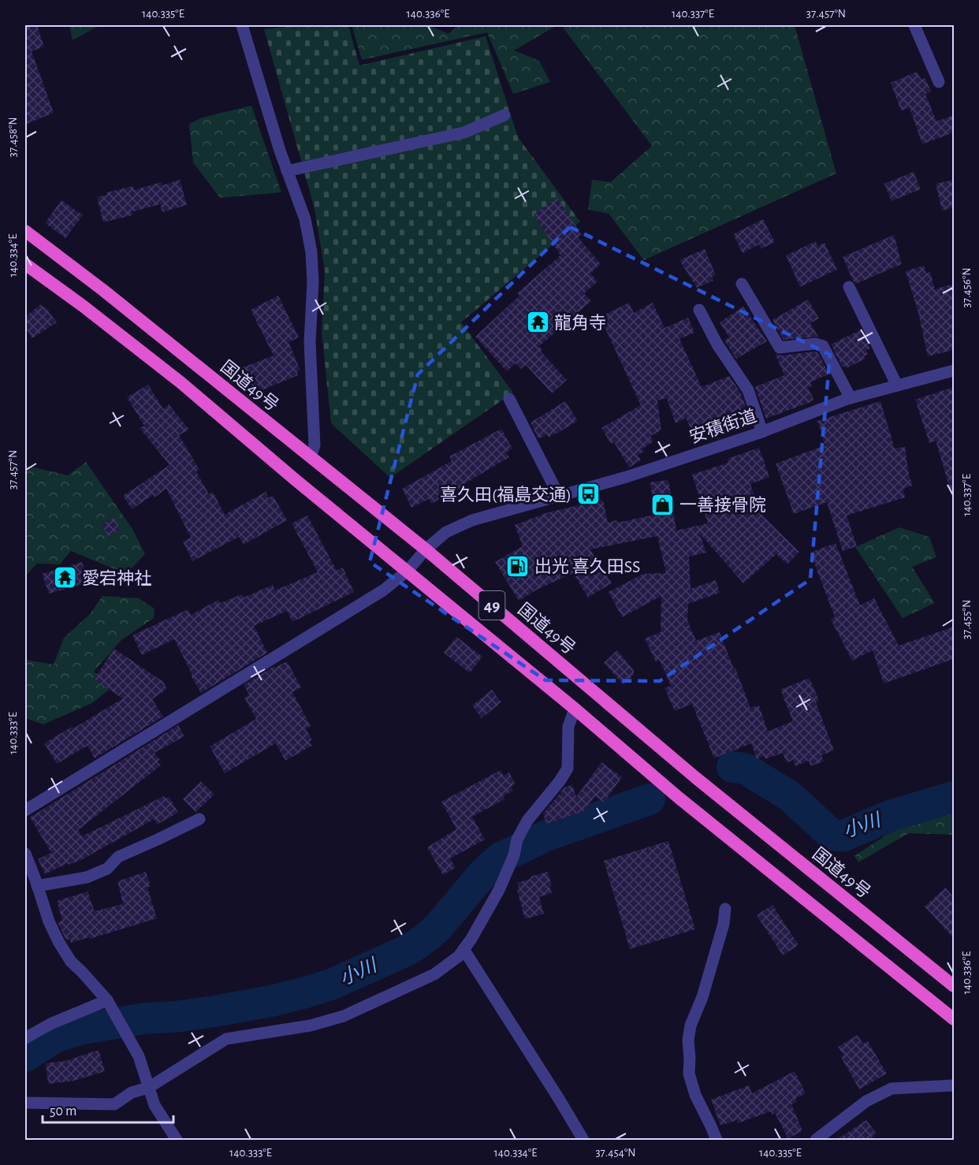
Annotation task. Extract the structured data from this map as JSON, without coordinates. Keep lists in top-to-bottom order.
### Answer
{
  "streets": {
    "highway": ["国道49号", "49"],
    "street": ["安積街道"]
  },
  "crossings": [
    ["国道49号", "安積街道"],
    ["安積街道", "49"]
  ],
  "water": ["小川"],
  "places": {
    "temple": ["龍角寺", "愛宕神社"],
    "bus stop": ["喜久田(福島交通)"],
    "shop": ["一善接骨院"],
    "fuel station": ["出光 喜久田SS"]
  },
  "scale_bar": "50 m",
  "coordinates": [
    "140.335°E",
    "140.336°E",
    "140.337°E",
    "37.457°N",
    "37.458°N",
    "140.334°E",
    "37.456°N",
    "37.455°N",
    "140.333°E",
    "37.454°N"
  ]
}
